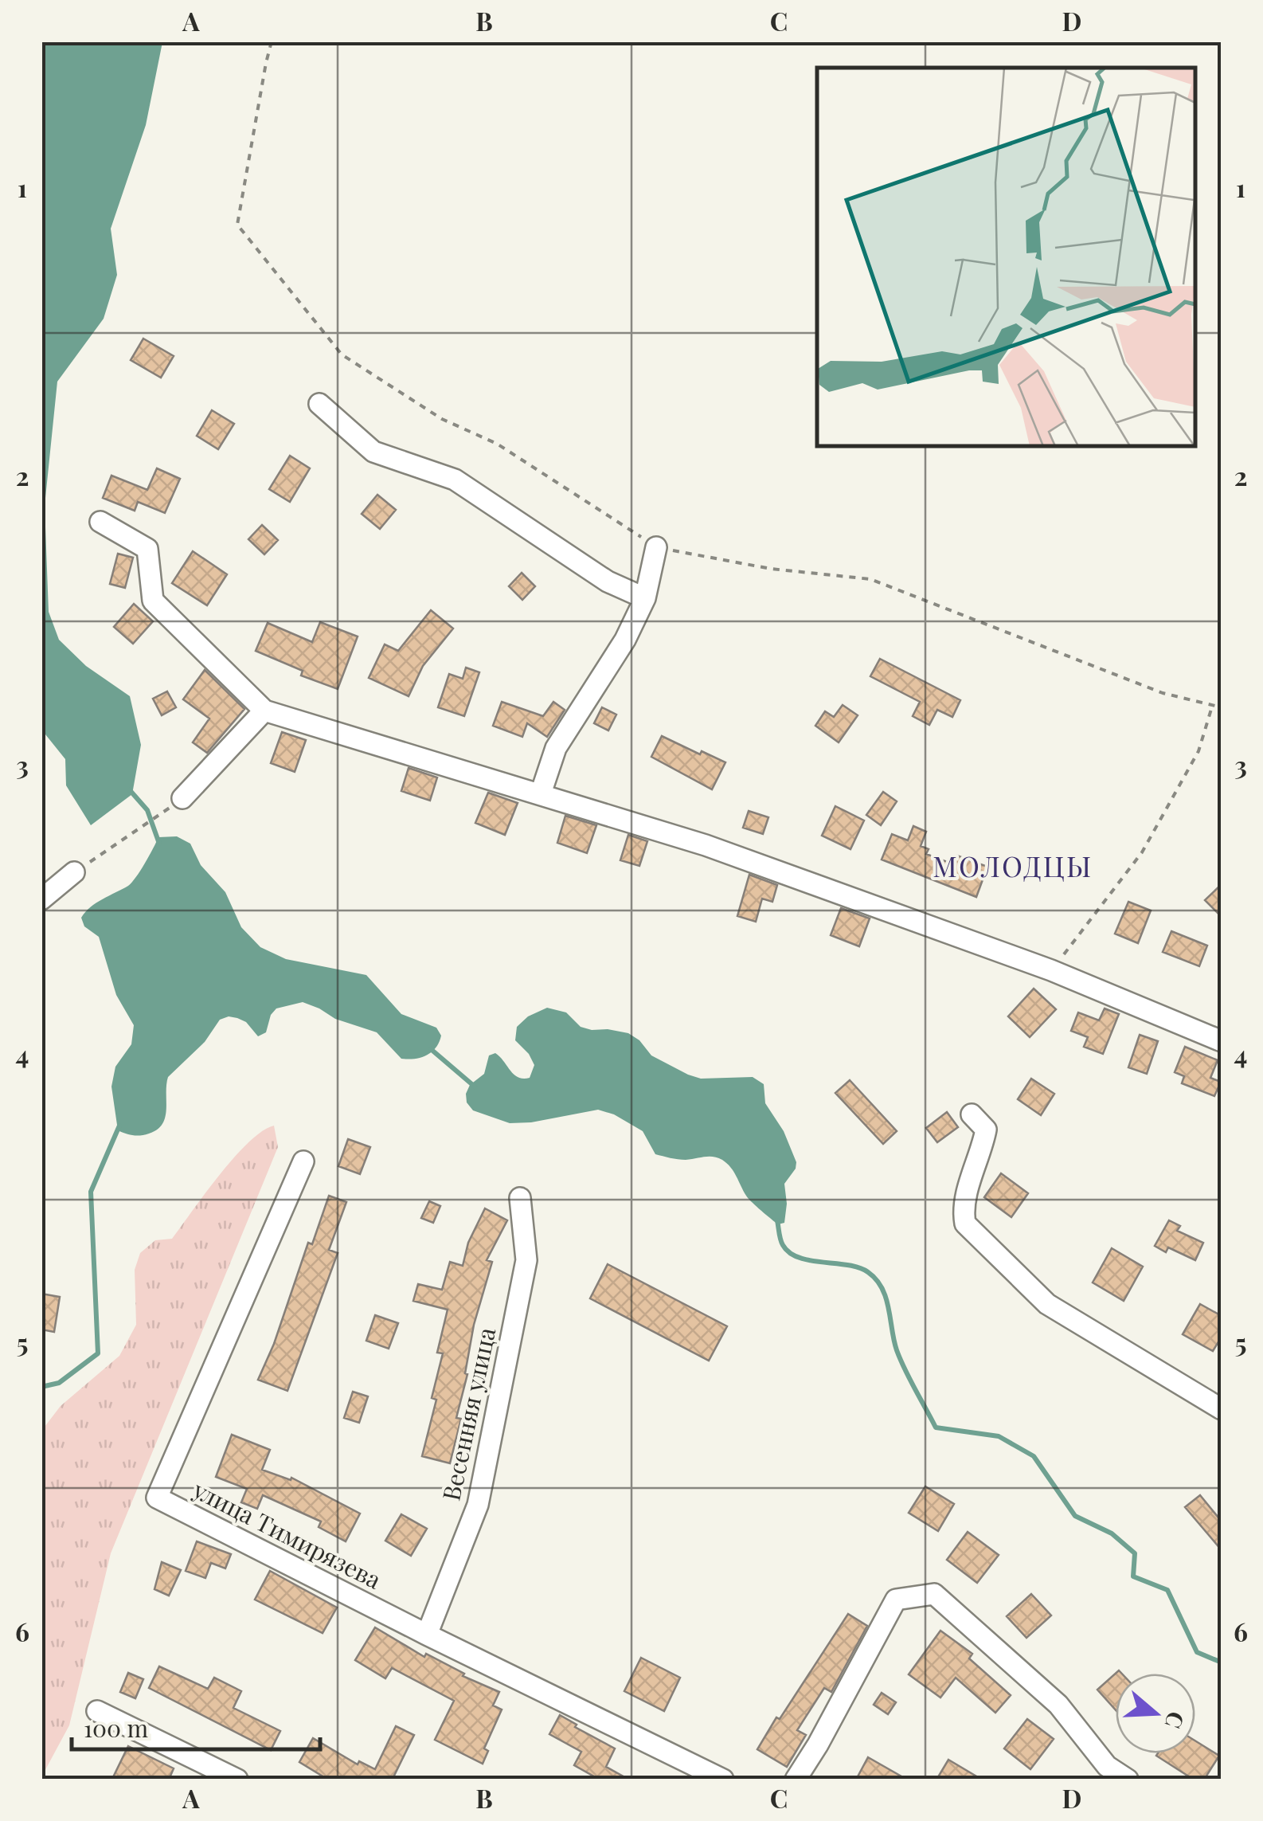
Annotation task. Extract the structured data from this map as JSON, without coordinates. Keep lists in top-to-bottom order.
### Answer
{
  "streets": {
    "street": ["Весенняя улица", "улица Тимирязева"]
  },
  "crossings": [
    ["Весенняя улица", "улица Тимирязева"]
  ],
  "districts": ["МОЛОДЦЫ"],
  "scale_bar": "100 m",
  "north": "right",
  "grid": {
    "columns": [
      "A",
      "B",
      "C",
      "D"
    ],
    "rows": [
      "1",
      "2",
      "3",
      "4",
      "5",
      "6"
    ]
  }
}
